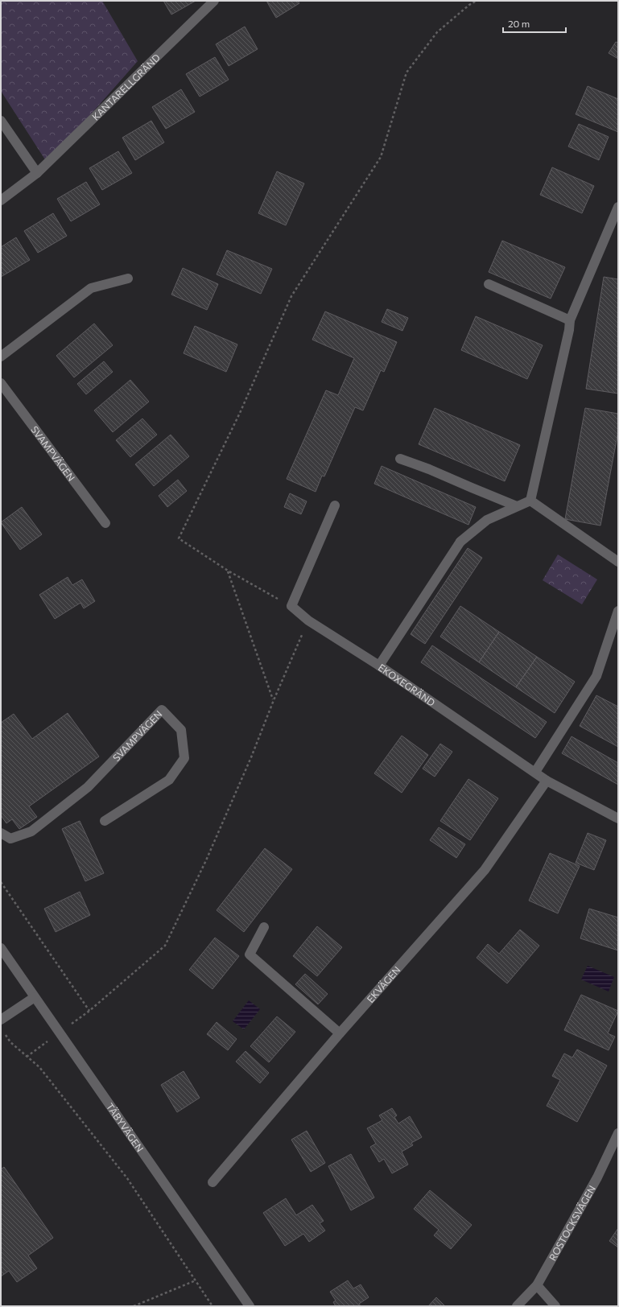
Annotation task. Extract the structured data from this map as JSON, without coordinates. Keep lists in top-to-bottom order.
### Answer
{
  "streets": {
    "street": [
      "KANTARELLGRÄND",
      "SVAMPVÄGEN",
      "EKOXEGRÄND",
      "EKVÄGEN",
      "TÄBYVÄGEN",
      "ROSTOCKSVÄGEN"
    ]
  },
  "crossings": [
    ["EKOXEGRÄND", "EKVÄGEN"]
  ],
  "scale_bar": "20 m"
}
